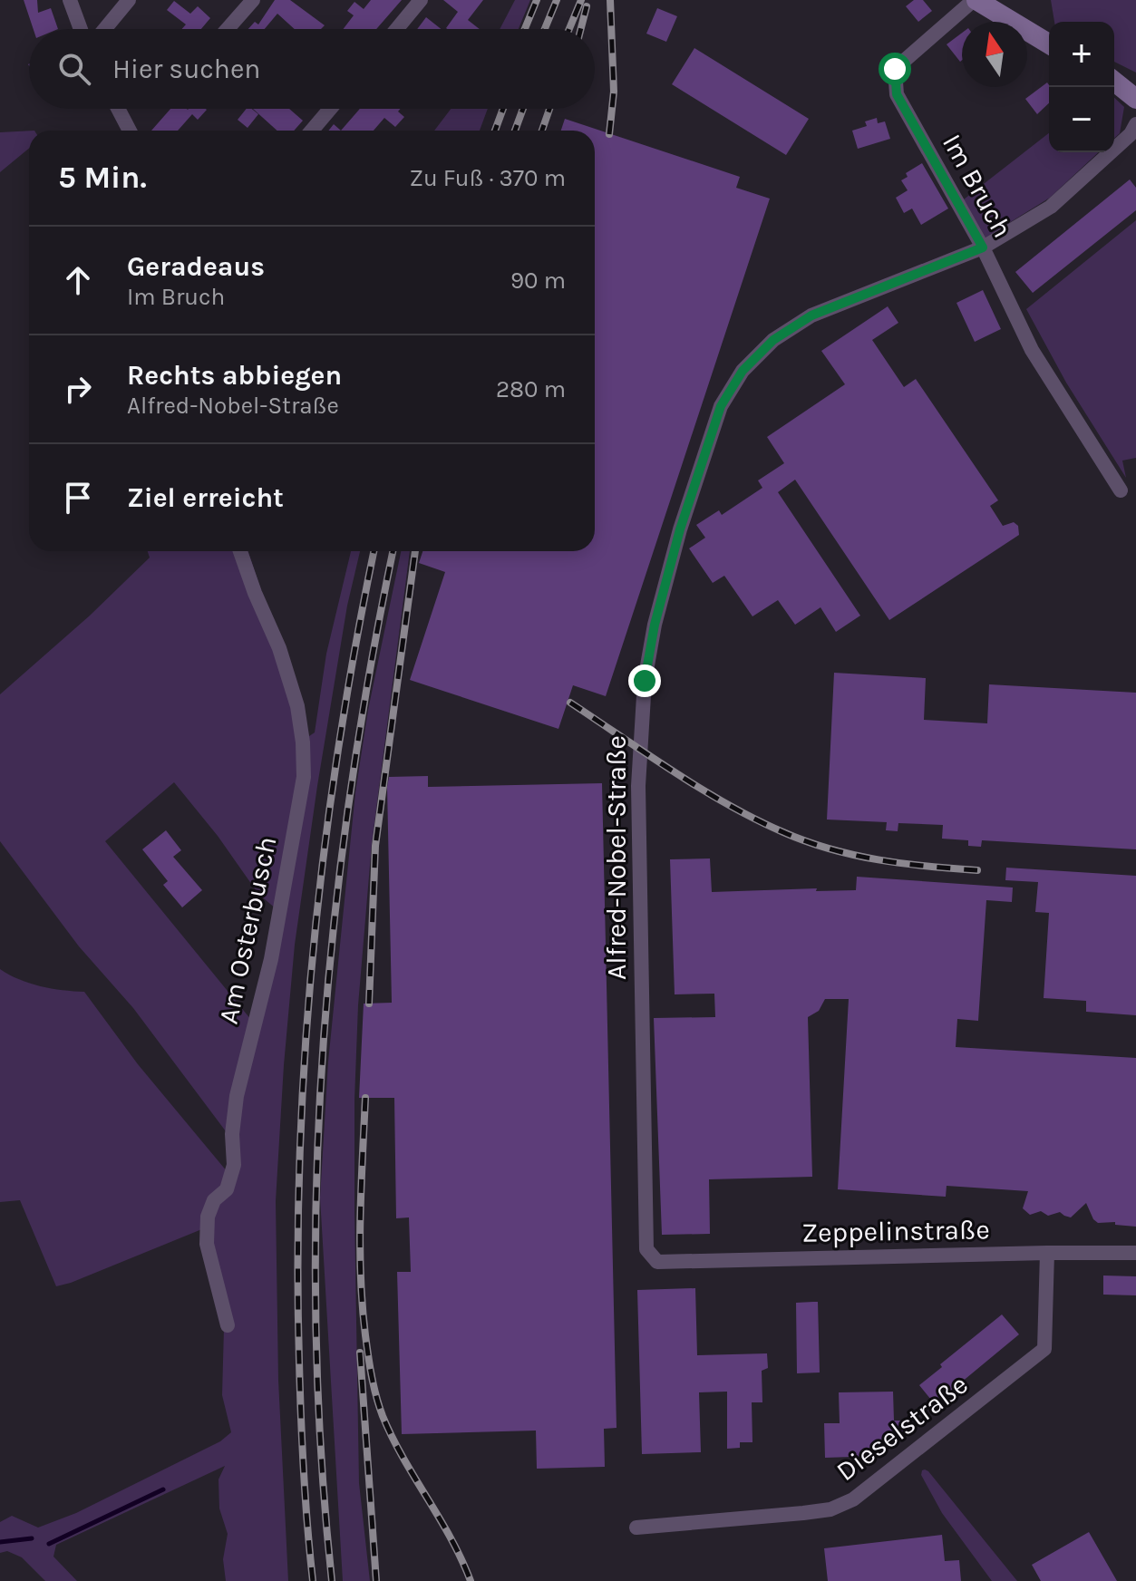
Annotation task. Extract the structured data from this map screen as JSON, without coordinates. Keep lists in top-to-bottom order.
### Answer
{
  "streets": {
    "street": [
      "Im Bruch",
      "Alfred-Nobel-Straße",
      "Am Osterbusch",
      "Zeppelinstraße",
      "Dieselstraße"
    ]
  },
  "crossings": [
    ["Im Bruch", "Alfred-Nobel-Straße"],
    ["Alfred-Nobel-Straße", "Zeppelinstraße"],
    ["Zeppelinstraße", "Dieselstraße"]
  ],
  "north": "top",
  "page": {
    "map_buttons": ["+", "−"],
    "search": "Hier suchen",
    "heading": ["5 Min.", "Zu Fuß · 370 m"],
    "list": [
      ["Geradeaus", "Im Bruch", "90 m"],
      ["Rechts abbiegen", "Alfred-Nobel-Straße", "280 m"],
      "Ziel erreicht"
    ]
  }
}
